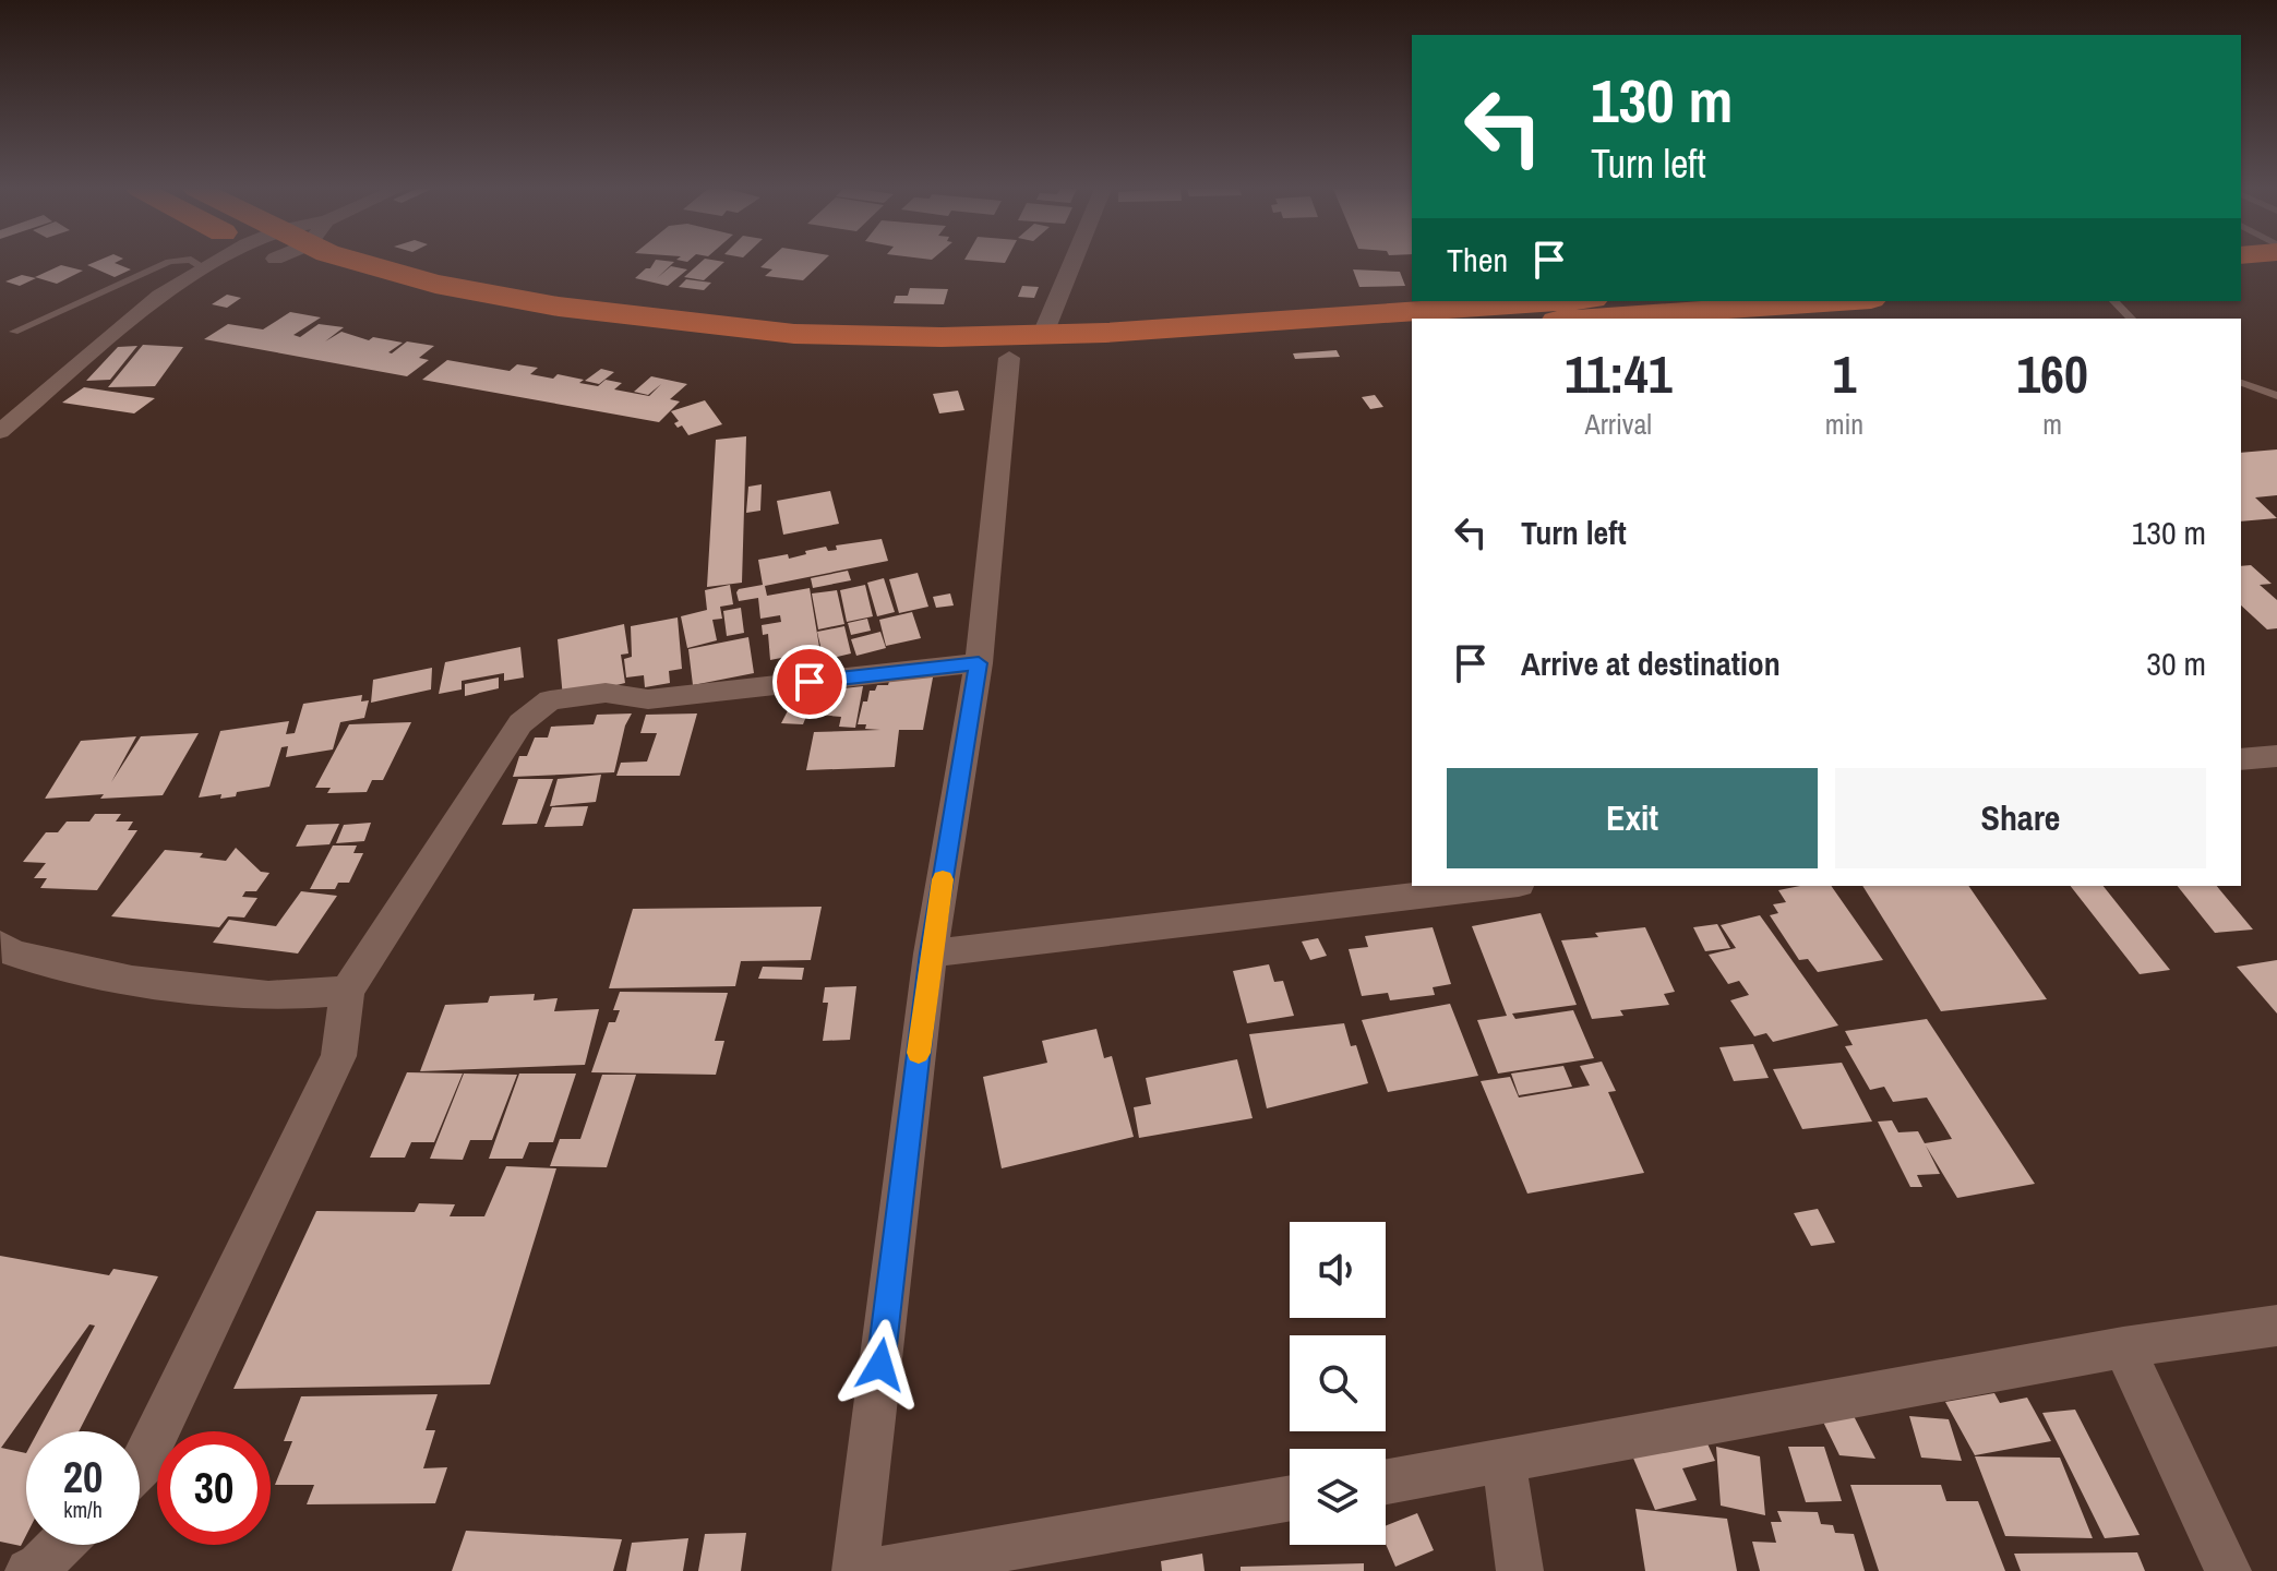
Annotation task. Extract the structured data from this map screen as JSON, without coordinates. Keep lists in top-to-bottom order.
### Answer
{
  "page": {
    "turn": ["130 m", "Turn left"],
    "then": "Then",
    "eta": [
      "11:41",
      "Arrival",
      "1",
      "min",
      "160",
      "m"
    ],
    "list": [
      {
        "name": "Turn left",
        "value": "130 m"
      },
      {
        "name": "Arrive at destination",
        "value": "30 m"
      }
    ],
    "buttons": ["Exit", "Share"],
    "speed": "20 km/h",
    "limit": "30"
  }
}
